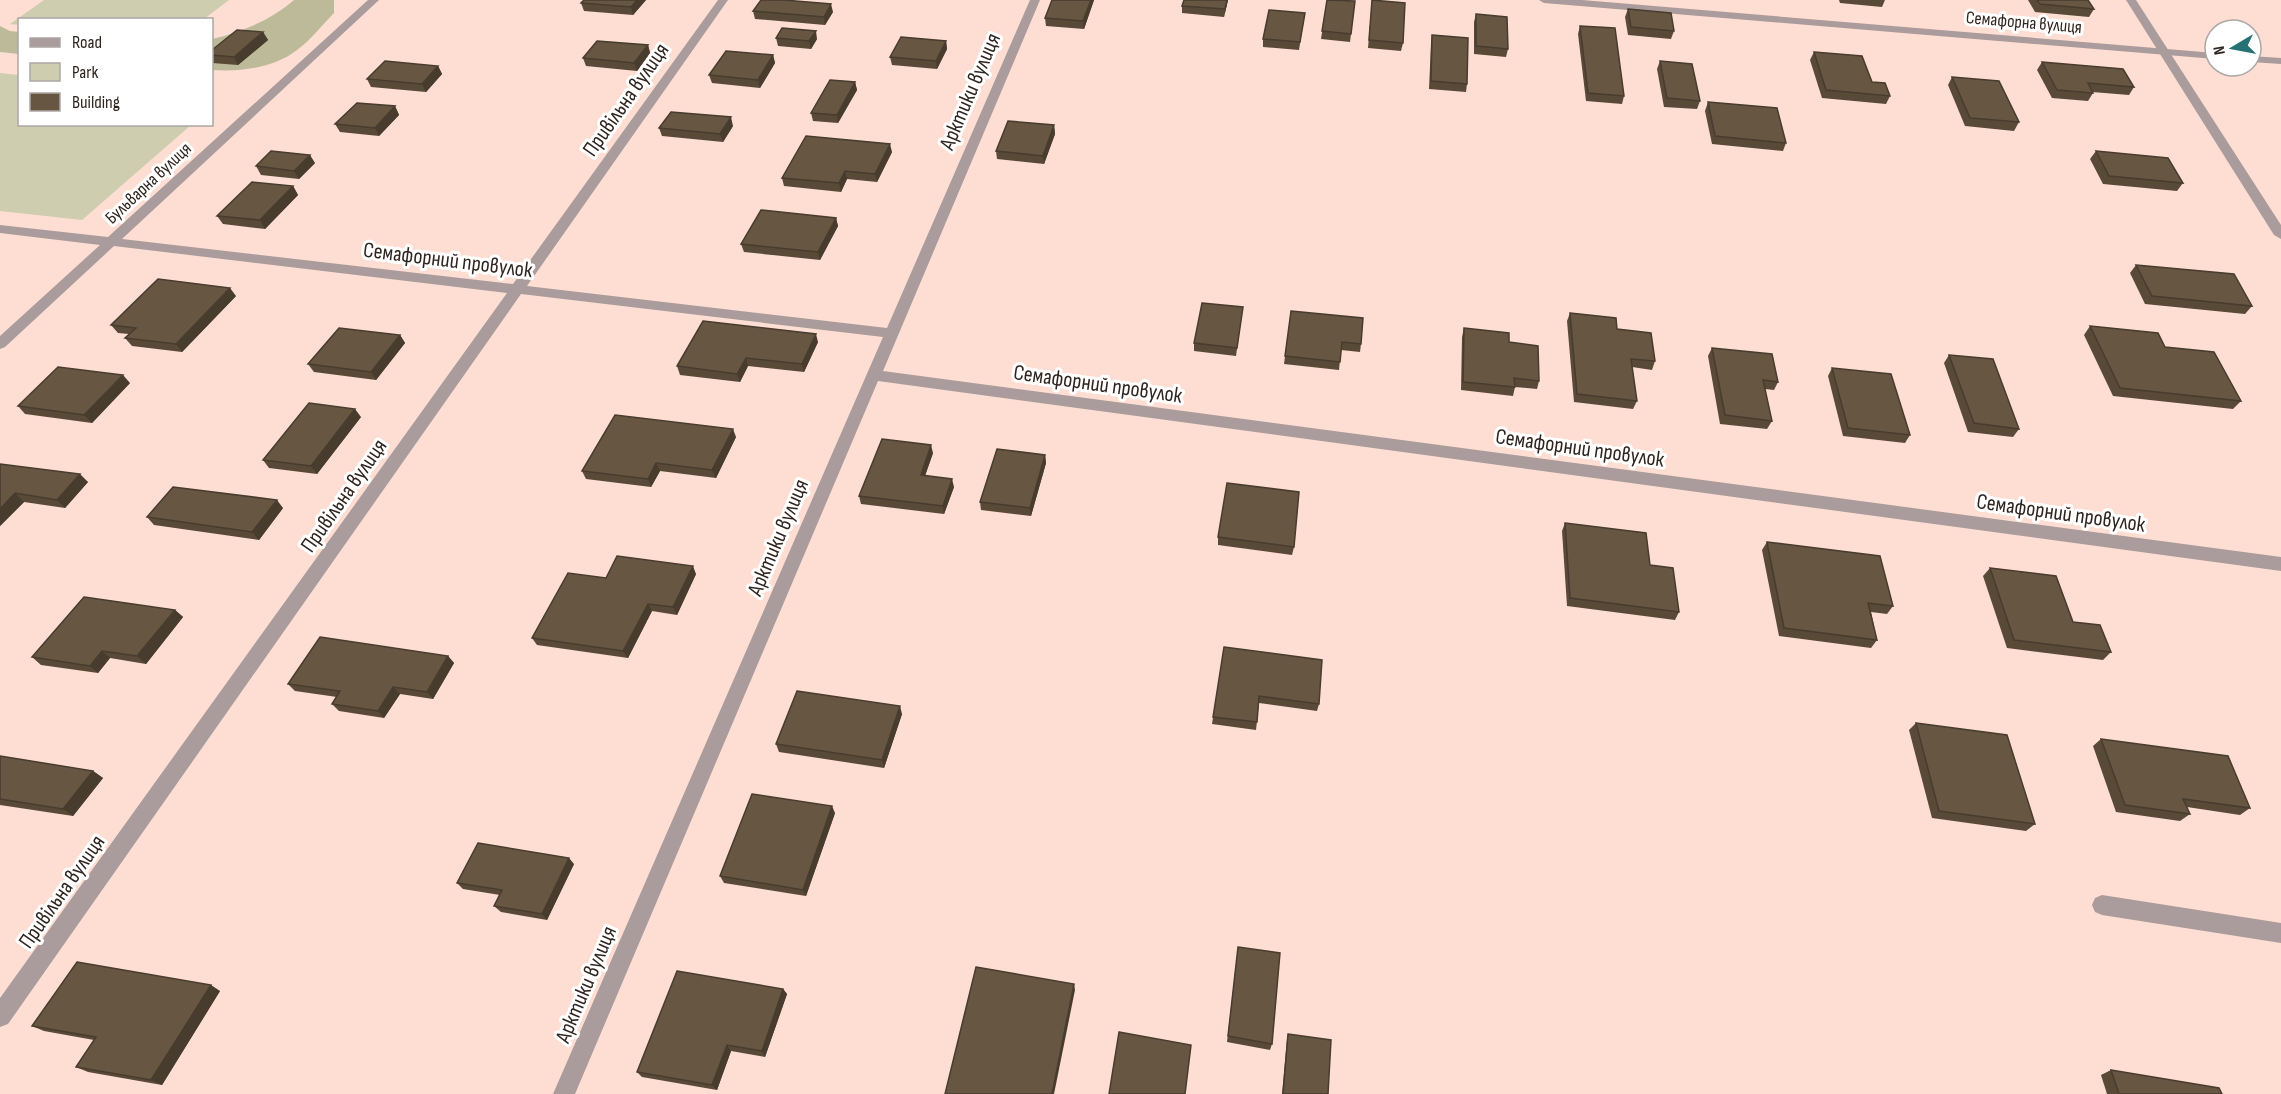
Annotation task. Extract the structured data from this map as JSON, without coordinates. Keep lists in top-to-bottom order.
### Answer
{
  "streets": {
    "street": [
      "Семафорна вулиця",
      "Арктики вулиця",
      "Привільна вулиця",
      "Бульварна вулиця",
      "Семафорний провулок"
    ]
  },
  "crossings": [
    ["Арктики вулиця", "Семафорний провулок"],
    ["Привільна вулиця", "Семафорний провулок"],
    ["Бульварна вулиця", "Семафорний провулок"]
  ],
  "legend": ["Road", "Park", "Building"],
  "north": "left"
}
